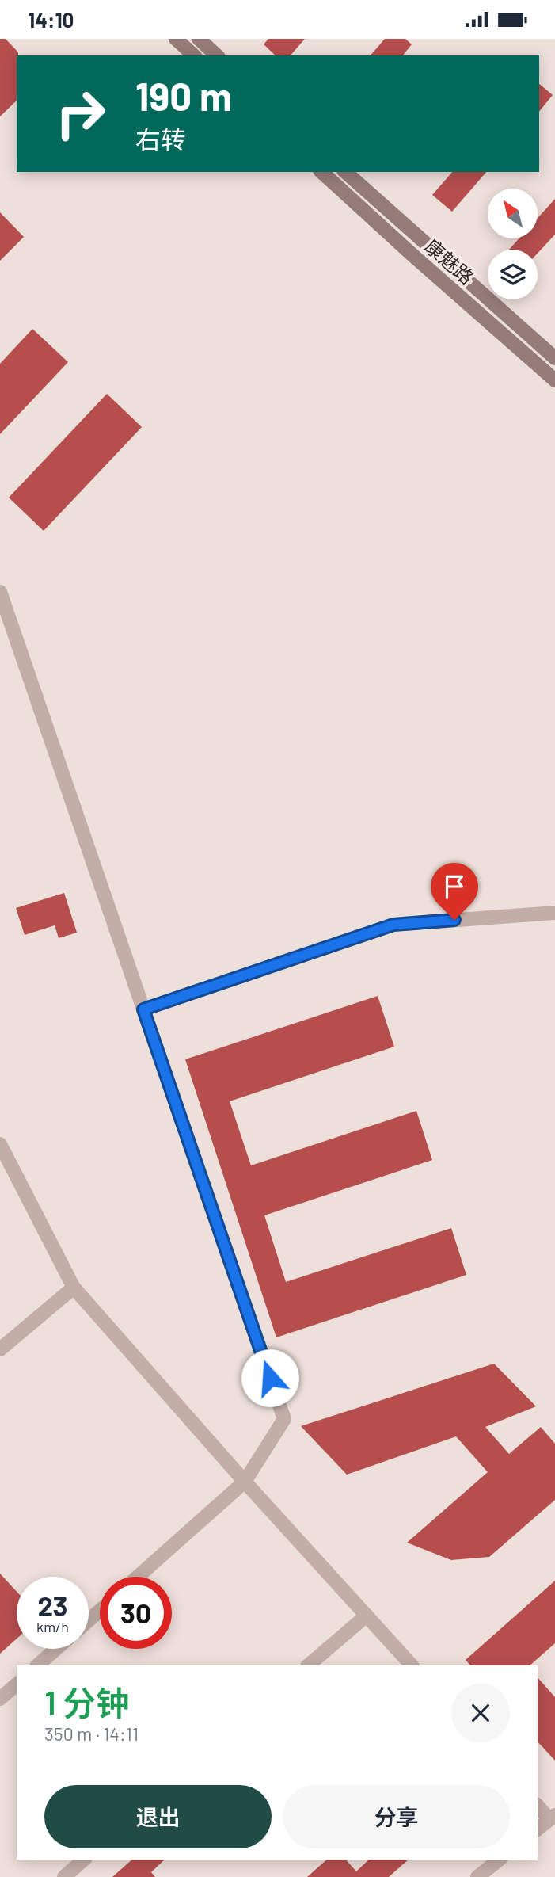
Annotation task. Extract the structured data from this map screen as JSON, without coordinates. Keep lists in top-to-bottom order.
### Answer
{
  "streets": {
    "main road": ["康魅路"]
  },
  "north": "top left",
  "page": {
    "status": "14:10",
    "turn": ["190 m", "右转"],
    "speed": "23 km/h",
    "limit": "30",
    "heading": ["1 分钟", "350 m · 14:11"],
    "buttons": ["退出", "分享"]
  }
}
